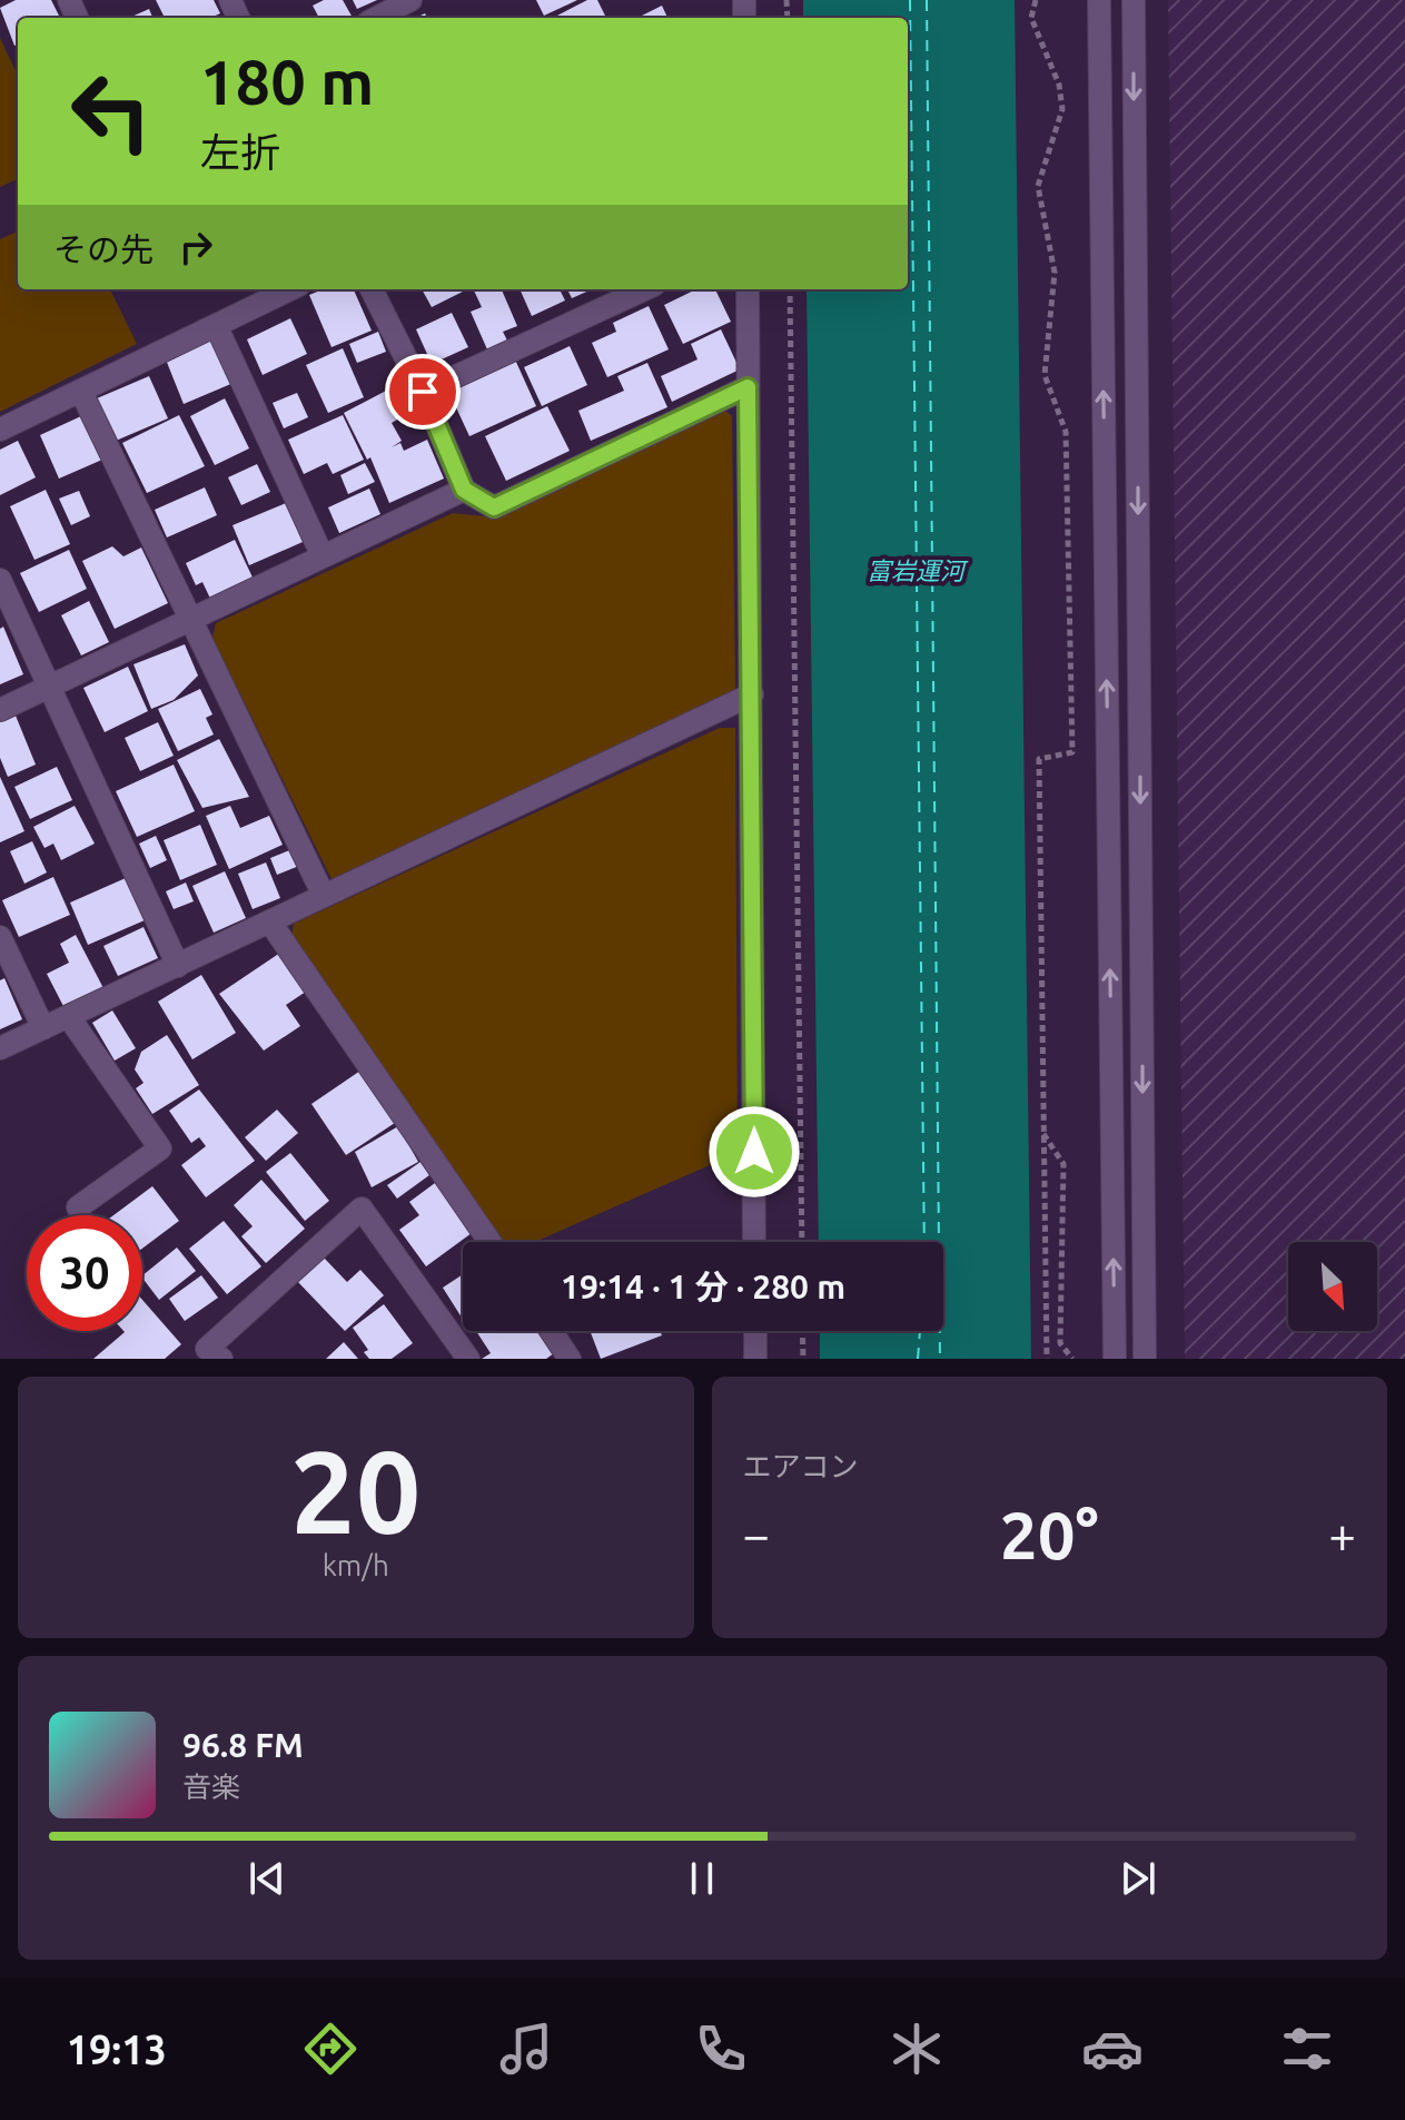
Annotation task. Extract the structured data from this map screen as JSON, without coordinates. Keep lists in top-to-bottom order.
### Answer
{
  "water": ["富岩運河"],
  "north": "bottom right",
  "page": {
    "turn": ["180 m", "左折"],
    "then": "その先",
    "limit": "30",
    "trip": "19:14 · 1 分 · 280 m",
    "tile": [
      ["20", "km/h"],
      "エアコン"
    ],
    "heat": ["−", "20°", "+"],
    "song": ["96.8 FM", "音楽"],
    "tabs": "19:13"
  }
}
